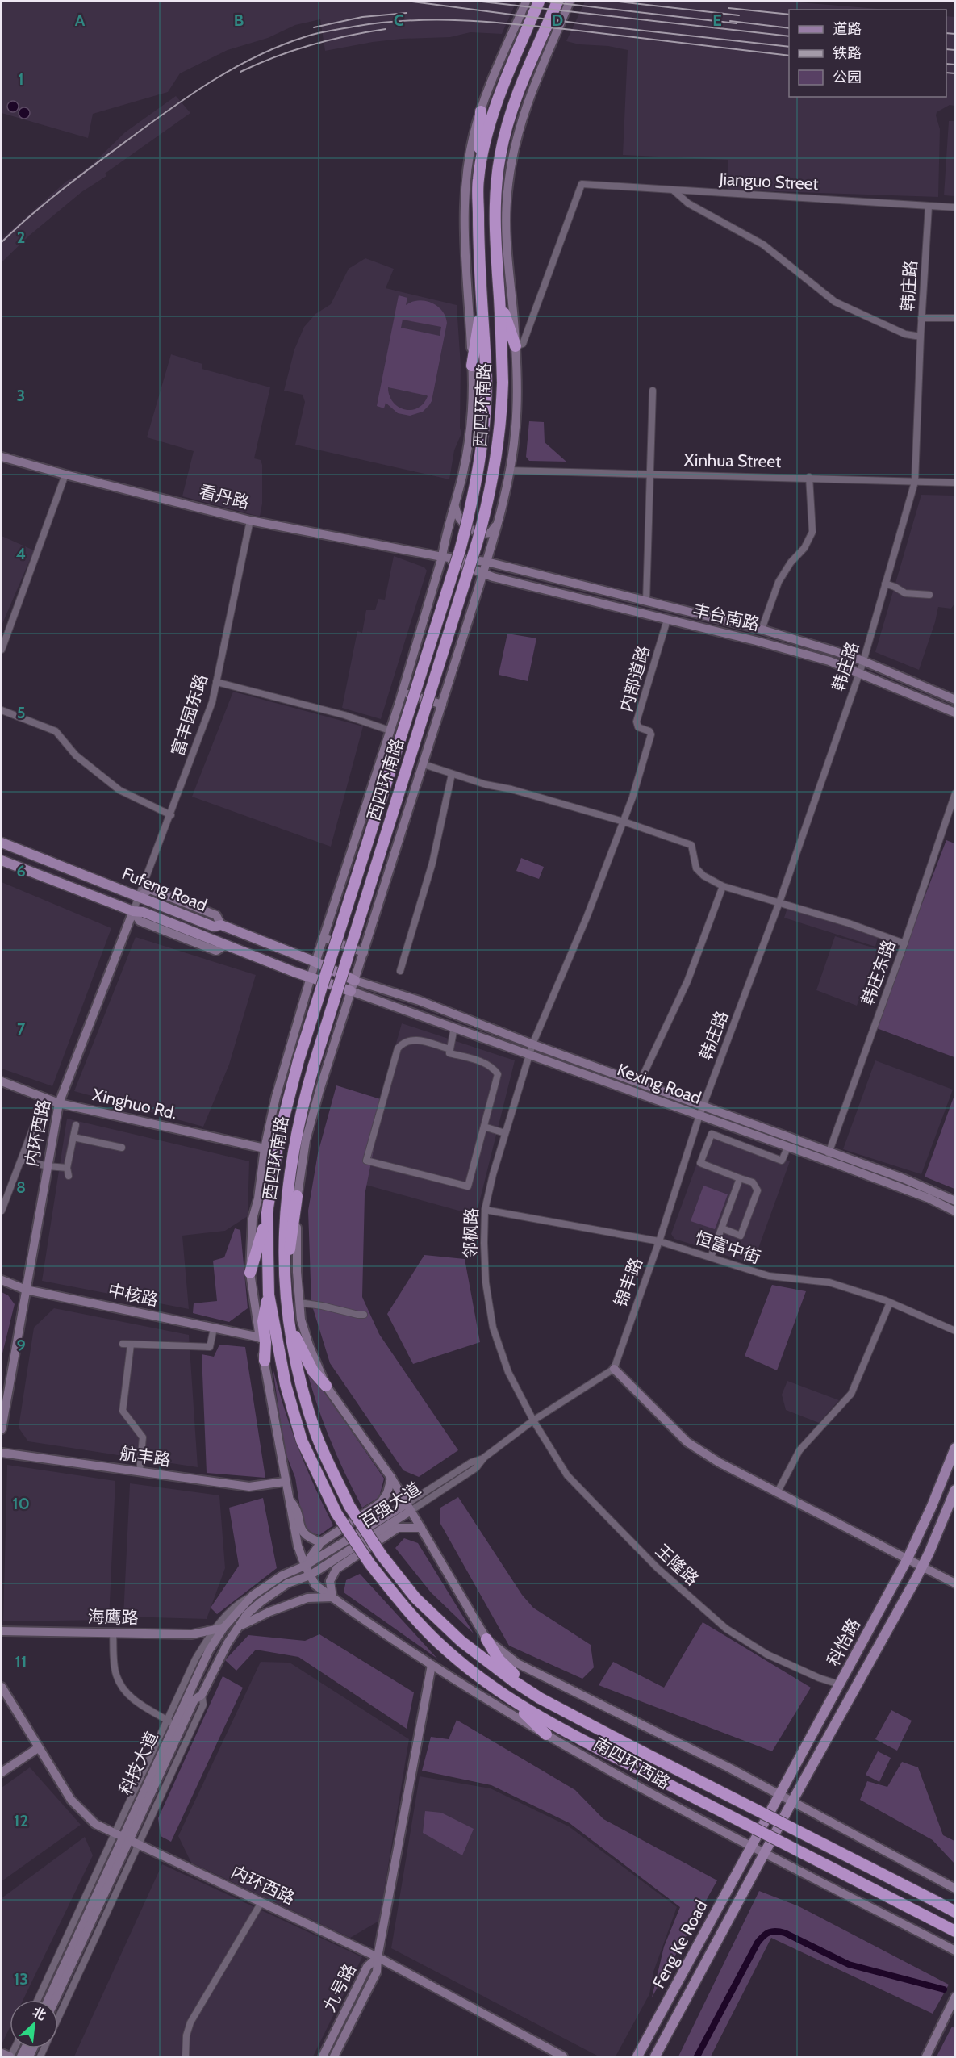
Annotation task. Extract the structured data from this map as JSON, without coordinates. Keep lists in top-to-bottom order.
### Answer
{
  "streets": {
    "highway": ["西四环南路", "南四环西路"],
    "main road": ["Fufeng Road", "科怡路", "Feng Ke Road"],
    "street": [
      "Jianguo Street",
      "韩庄路",
      "Xinhua Street",
      "看丹路",
      "丰台南路",
      "内部道路",
      "富丰园东路",
      "韩庄东路",
      "Kexing Road",
      "Xinghuo Rd.",
      "内环西路",
      "邻枫路",
      "恒富中街",
      "锦丰路",
      "中核路",
      "航丰路",
      "百强大道",
      "玉隆路",
      "海鹰路",
      "科技大道",
      "九号路"
    ]
  },
  "crossings": [
    ["Jianguo Street", "韩庄路"],
    ["Jianguo Street", "西四环南路"],
    ["韩庄路", "Xinhua Street"],
    ["韩庄路", "丰台南路"],
    ["韩庄路", "Kexing Road"],
    ["韩庄路", "锦丰路"],
    ["西四环南路", "Xinhua Street"],
    ["西四环南路", "看丹路"],
    ["西四环南路", "丰台南路"],
    ["西四环南路", "Fufeng Road"],
    ["西四环南路", "Kexing Road"],
    ["西四环南路", "Xinghuo Rd."],
    ["西四环南路", "中核路"],
    ["西四环南路", "航丰路"],
    ["西四环南路", "百强大道"],
    ["西四环南路", "科技大道"],
    ["西四环南路", "南四环西路"],
    ["看丹路", "丰台南路"],
    ["看丹路", "富丰园东路"],
    ["丰台南路", "内部道路"],
    ["内部道路", "邻枫路"],
    ["富丰园东路", "Fufeng Road"],
    ["富丰园东路", "内环西路"],
    ["Fufeng Road", "Kexing Road"],
    ["Fufeng Road", "内环西路"],
    ["韩庄东路", "Kexing Road"],
    ["Kexing Road", "邻枫路"],
    ["Kexing Road", "锦丰路"],
    ["Xinghuo Rd.", "内环西路"],
    ["内环西路", "中核路"],
    ["内环西路", "科技大道"],
    ["内环西路", "九号路"],
    ["邻枫路", "恒富中街"],
    ["邻枫路", "百强大道"],
    ["邻枫路", "玉隆路"],
    ["恒富中街", "锦丰路"],
    ["百强大道", "玉隆路"],
    ["百强大道", "科技大道"],
    ["百强大道", "南四环西路"],
    ["玉隆路", "科怡路"],
    ["海鹰路", "科技大道"],
    ["科怡路", "南四环西路"],
    ["科怡路", "Feng Ke Road"],
    ["科技大道", "南四环西路"],
    ["南四环西路", "Feng Ke Road"]
  ],
  "legend": ["道路", "铁路", "公园"],
  "north": "top right",
  "grid": {
    "columns": [
      "A",
      "B",
      "C",
      "D",
      "E"
    ],
    "rows": [
      "1",
      "2",
      "3",
      "4",
      "5",
      "6",
      "7",
      "8",
      "9",
      "10",
      "11",
      "12",
      "13"
    ]
  }
}
